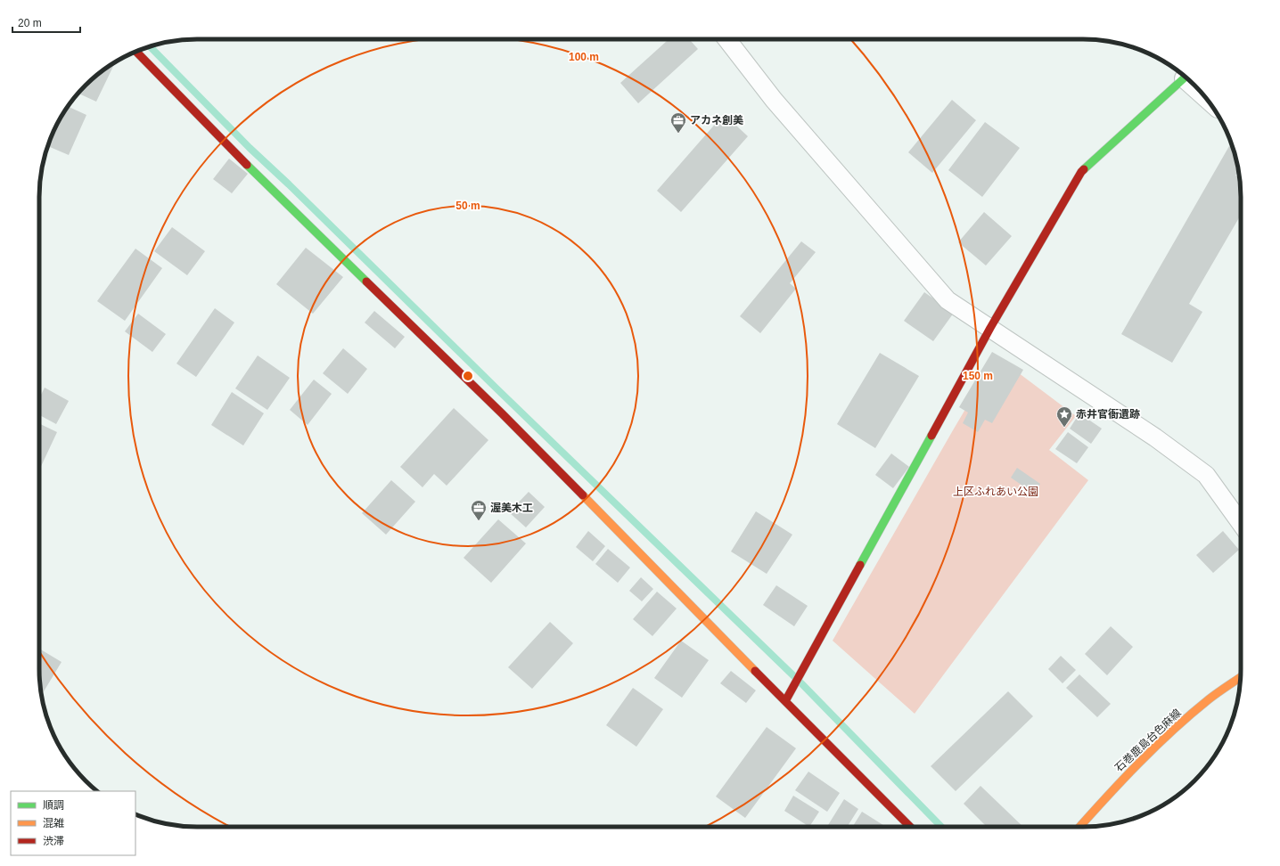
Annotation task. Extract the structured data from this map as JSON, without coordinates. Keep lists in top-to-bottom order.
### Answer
{
  "streets": {
    "street": ["石巻鹿島台色麻線"]
  },
  "parks": ["上区ふれあい公園"],
  "places": {
    "office": ["アカネ創美", "渥美木工"],
    "place": ["赤井官衙遺跡"]
  },
  "legend": ["順調", "混雑", "渋滞"],
  "scale_bar": "20 m",
  "rings": ["100 m", "50 m", "150 m"]
}
